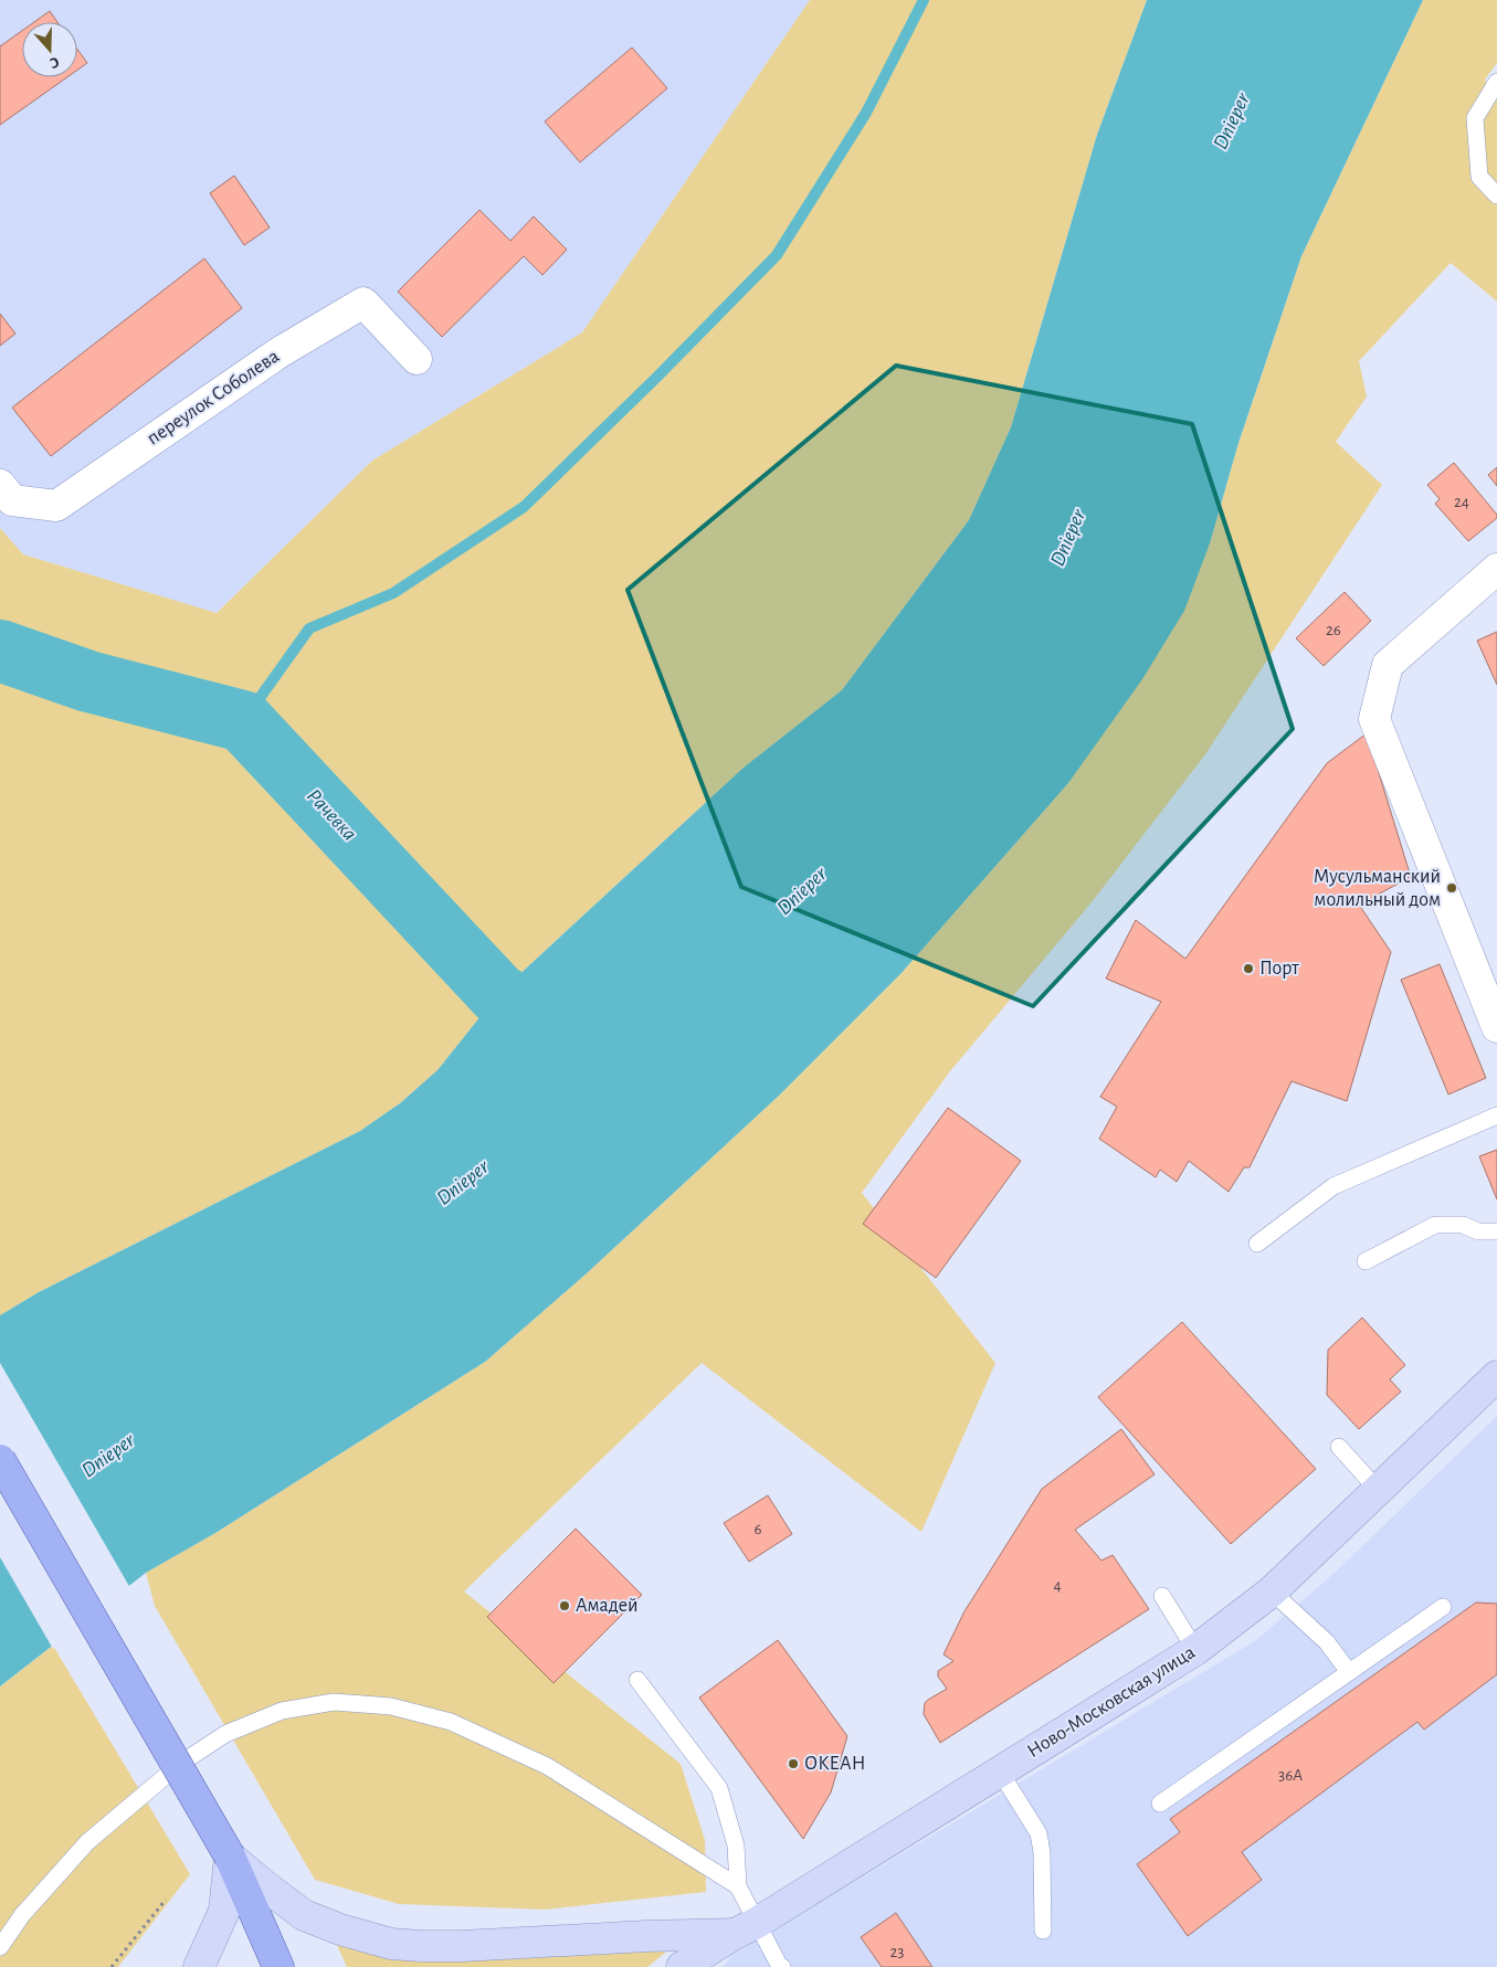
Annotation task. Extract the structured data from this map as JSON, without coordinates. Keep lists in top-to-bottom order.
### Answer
{
  "streets": {
    "street": ["переулок Соболева", "Ново-Московская улица"]
  },
  "water": ["Dnieper", "Рачевка"],
  "places": [
    "Мусульманский молильный дом",
    "Порт",
    "Амадей",
    "ОКЕАН"
  ],
  "house_numbers": [
    "24",
    "26",
    "6",
    "4",
    "36А",
    "23"
  ],
  "north": "bottom"
}
